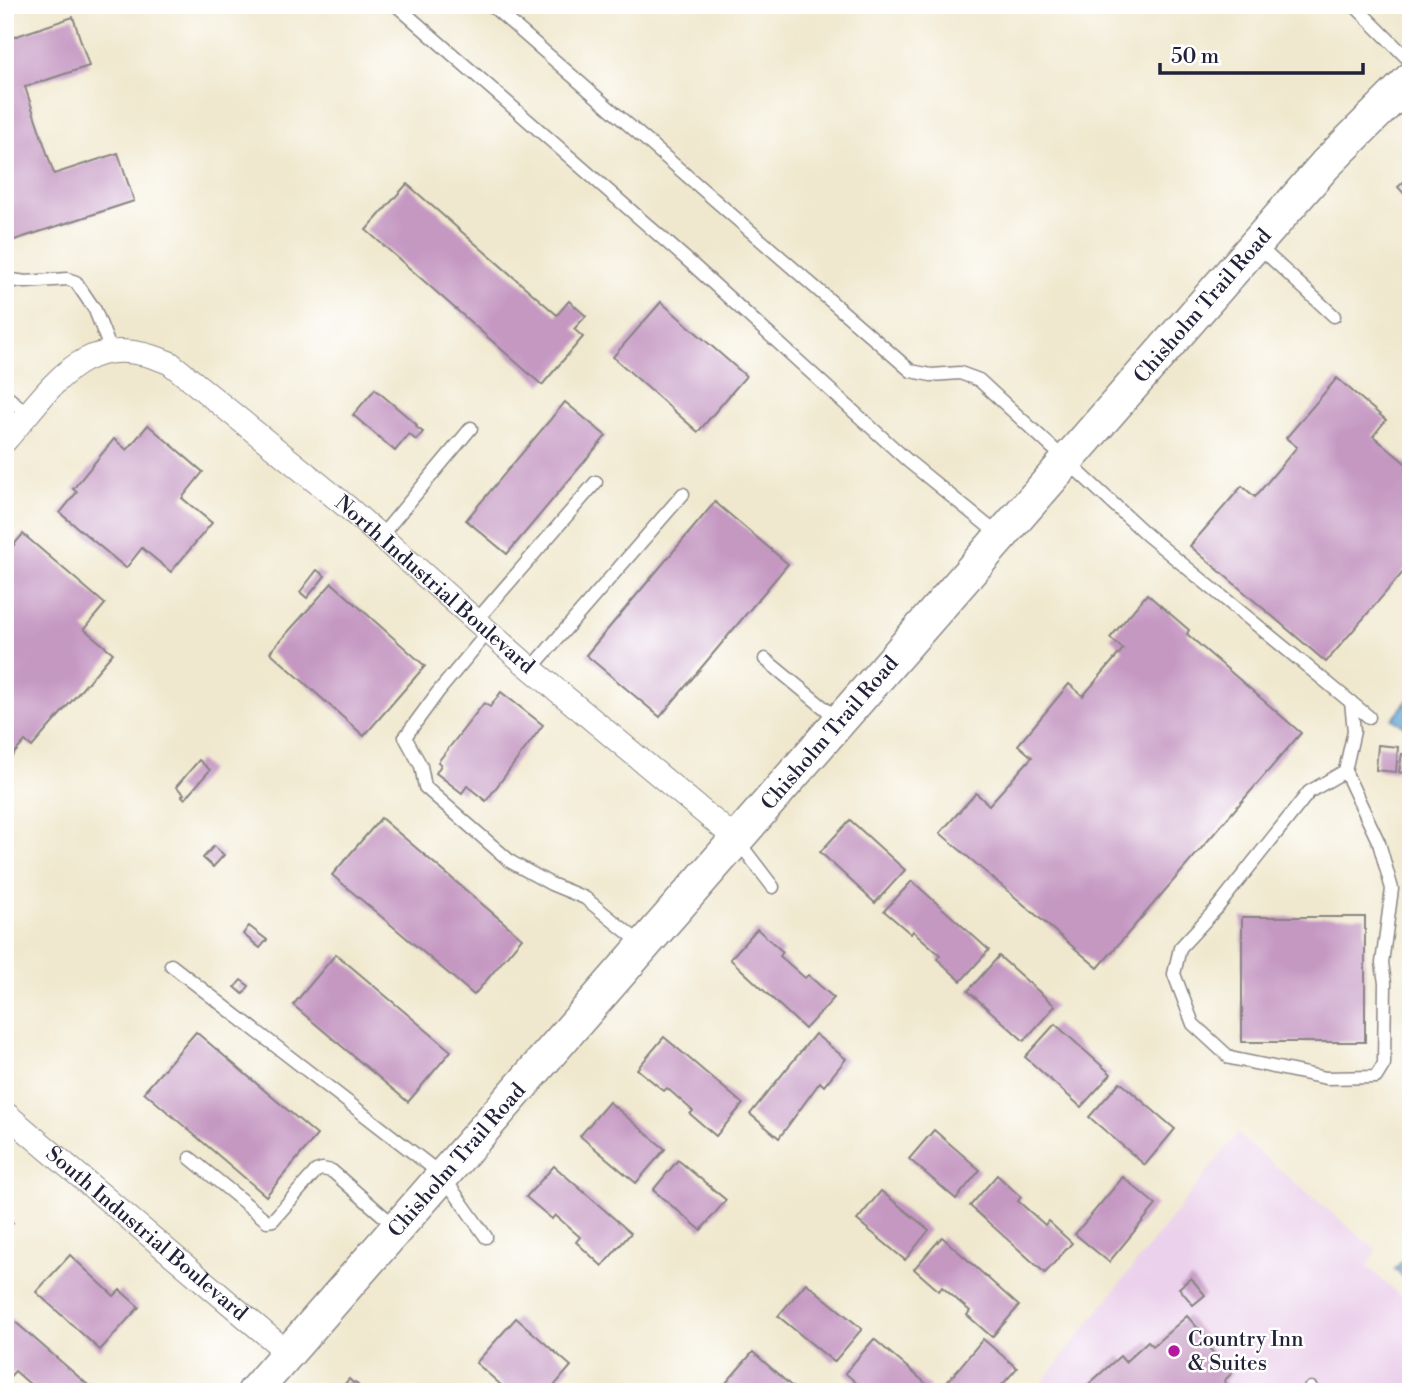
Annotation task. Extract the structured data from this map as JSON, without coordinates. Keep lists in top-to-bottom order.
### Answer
{
  "streets": {
    "street": ["Chisholm Trail Road", "North Industrial Boulevard", "South Industrial Boulevard"]
  },
  "crossings": [
    ["Chisholm Trail Road", "North Industrial Boulevard"],
    ["Chisholm Trail Road", "South Industrial Boulevard"]
  ],
  "places": ["Country Inn & Suites"],
  "scale_bar": "50 m"
}
